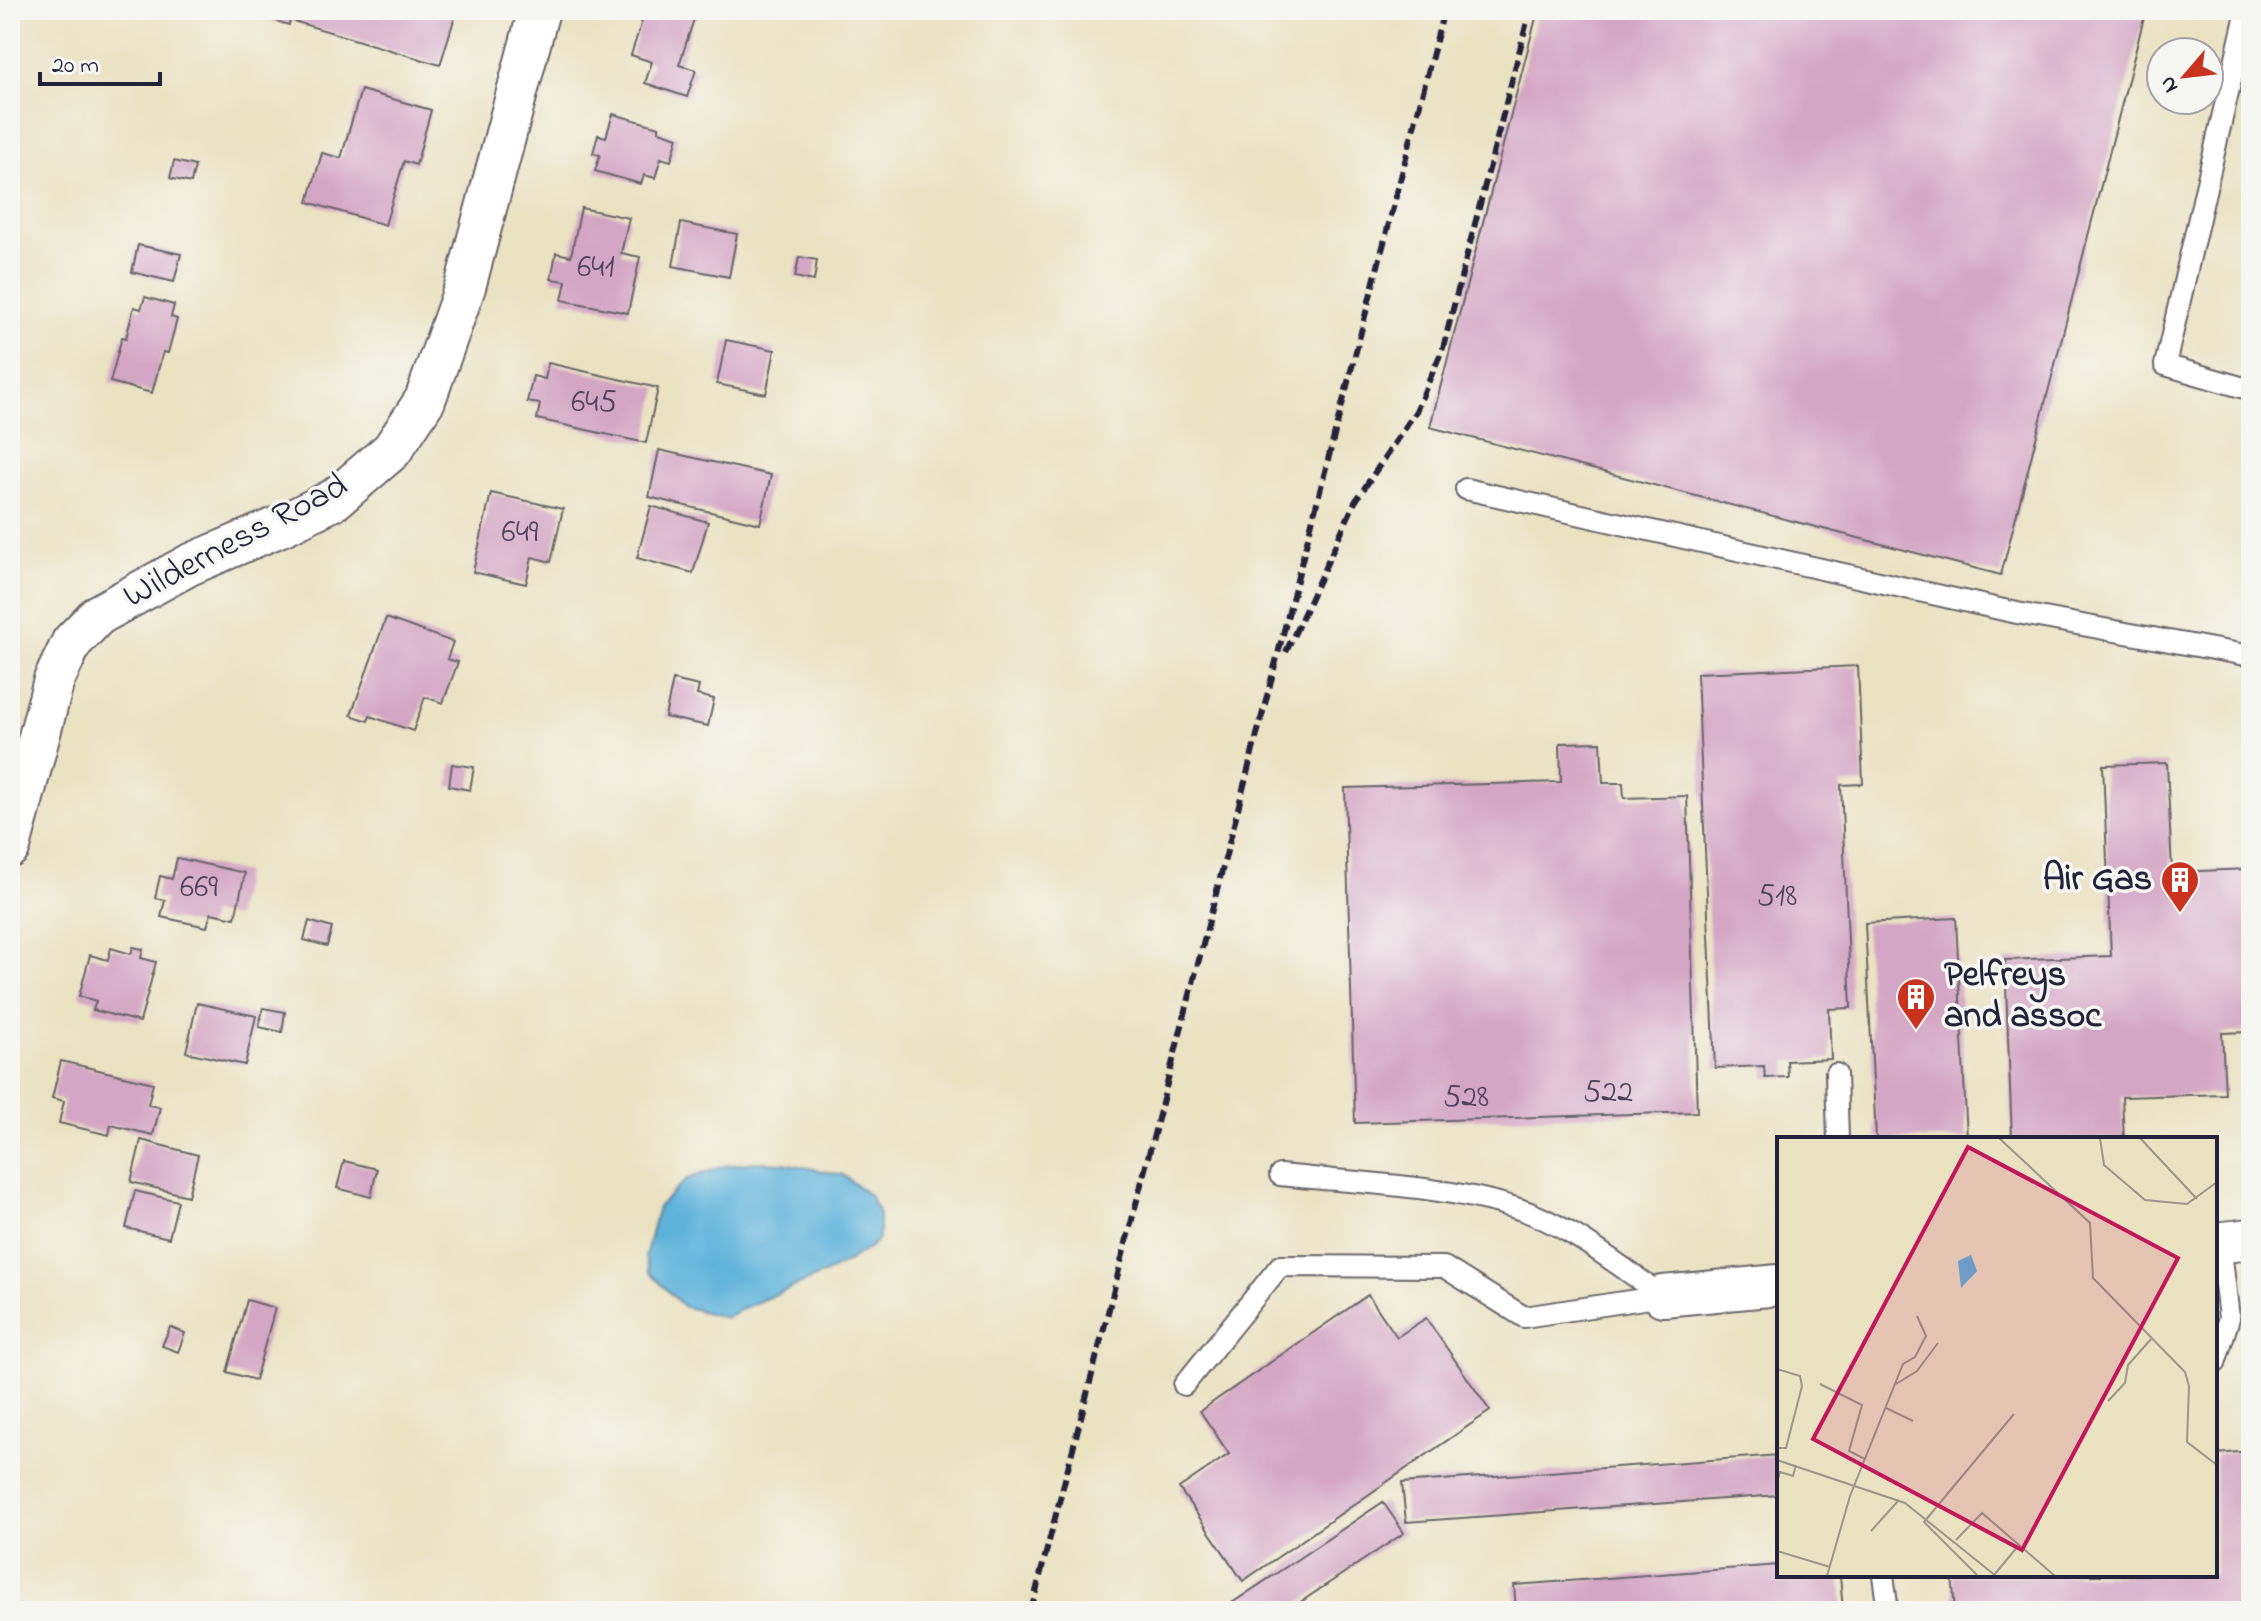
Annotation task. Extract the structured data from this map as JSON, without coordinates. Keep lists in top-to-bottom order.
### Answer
{
  "streets": {
    "street": ["Wilderness Road"]
  },
  "places": {
    "building": ["Air Gas", "Pelfreys and assoc"]
  },
  "house_numbers": [
    "641",
    "645",
    "649",
    "669",
    "518",
    "522",
    "528"
  ],
  "scale_bar": "20 m",
  "north": "bottom left"
}
